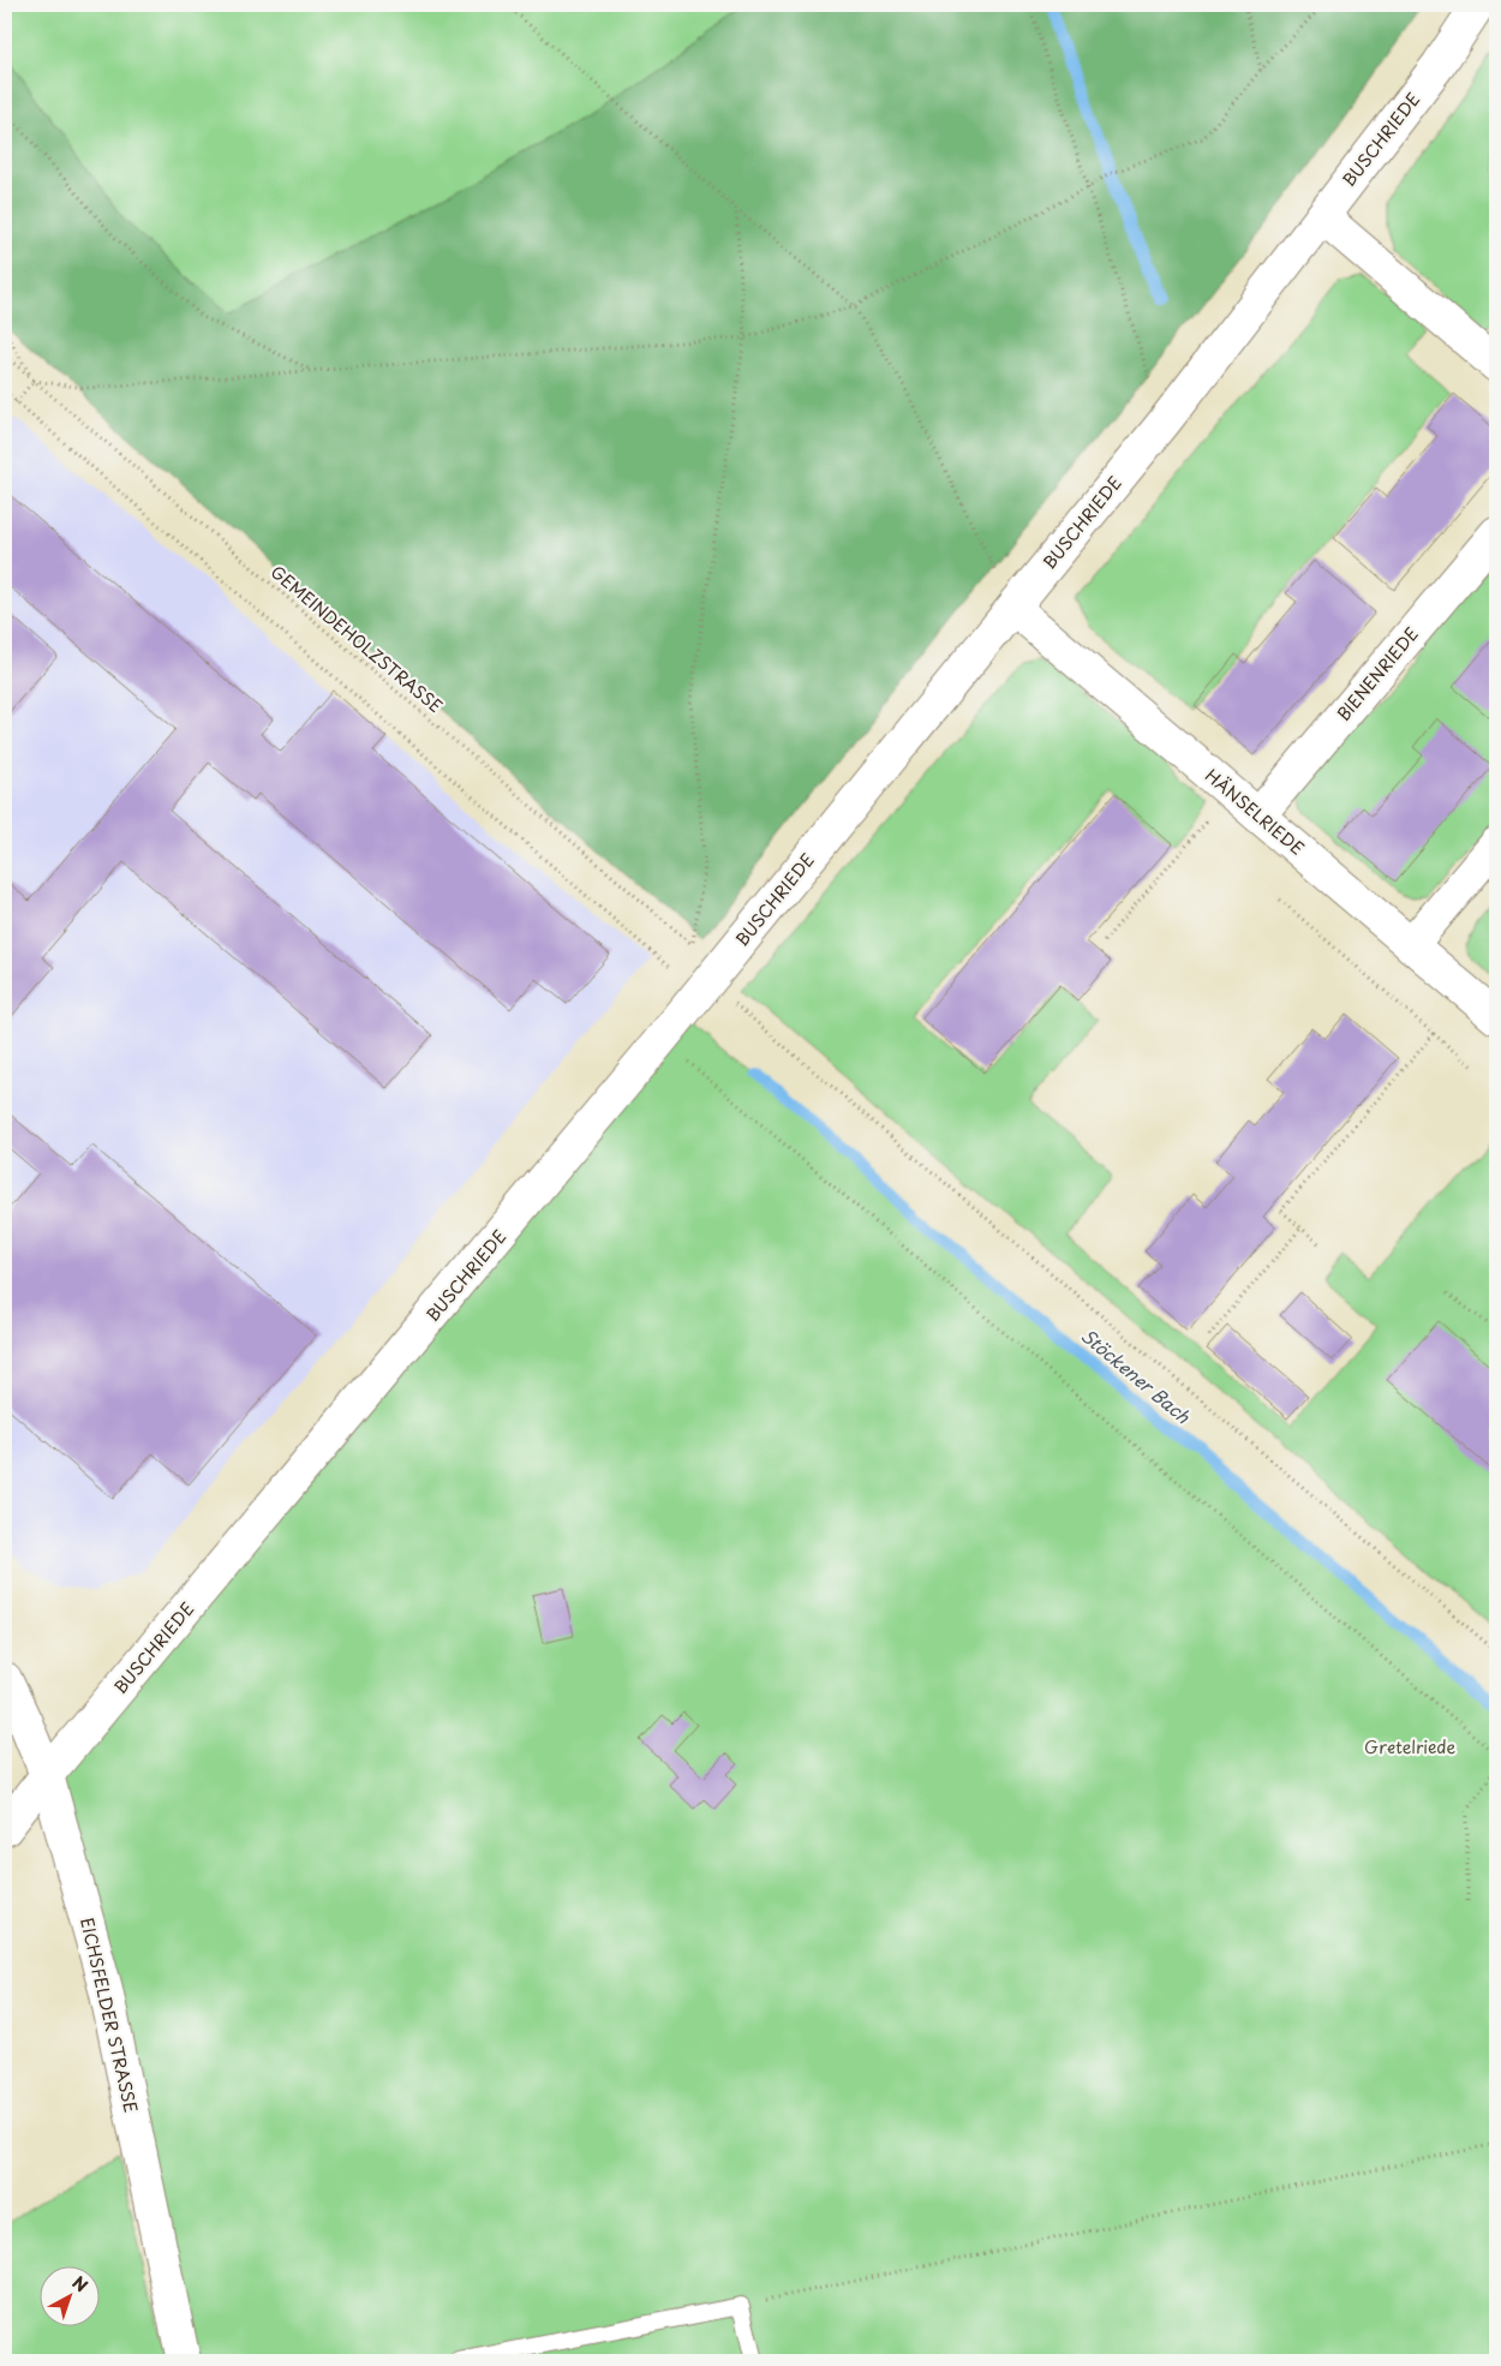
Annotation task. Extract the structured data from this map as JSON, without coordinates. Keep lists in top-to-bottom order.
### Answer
{
  "streets": {
    "street": [
      "BUSCHRIEDE",
      "BIENENRIEDE",
      "HÄNSELRIEDE",
      "EICHSFELDER STRASSE"
    ],
    "path": ["GEMEINDEHOLZSTRASSE"]
  },
  "crossings": [
    ["BUSCHRIEDE", "HÄNSELRIEDE"],
    ["BUSCHRIEDE", "EICHSFELDER STRASSE"],
    ["BIENENRIEDE", "HÄNSELRIEDE"]
  ],
  "water": ["Stöckener Bach"],
  "parks": ["Gretelriede"],
  "north": "top right"
}
